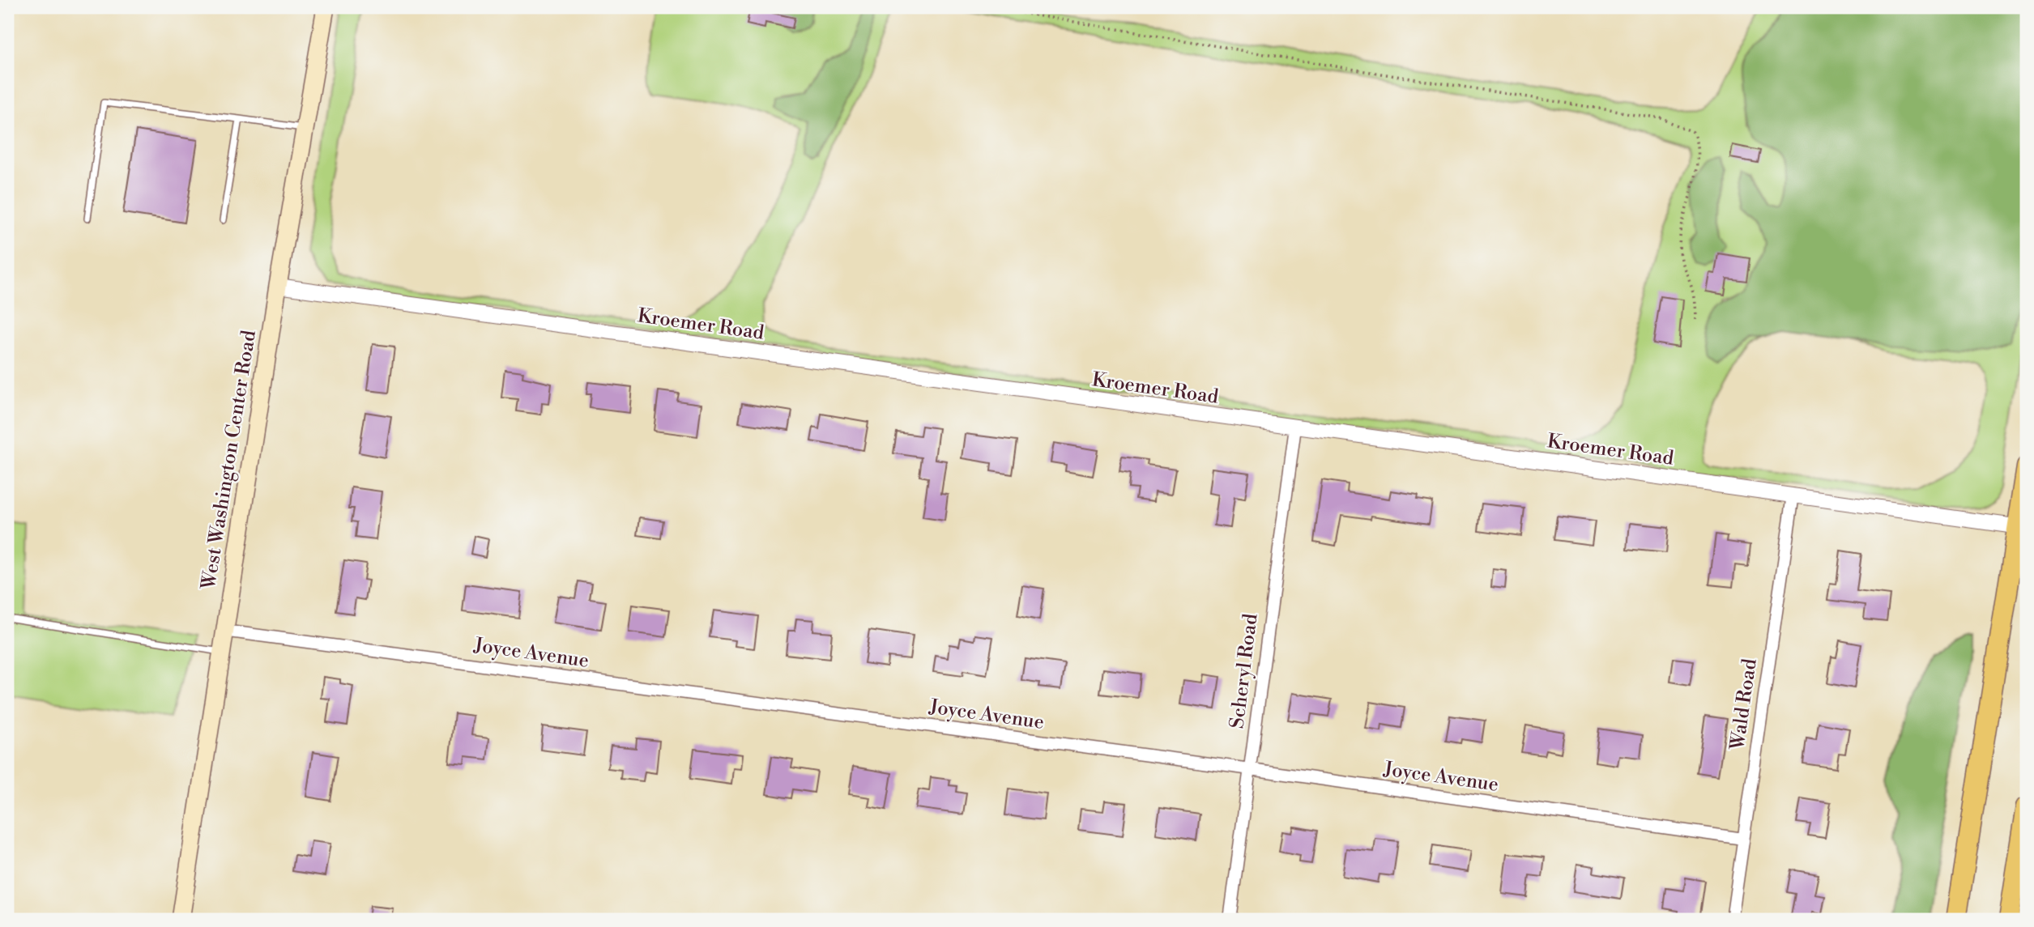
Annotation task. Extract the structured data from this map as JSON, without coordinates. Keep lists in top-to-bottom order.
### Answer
{
  "streets": {
    "main road": ["West Washington Center Road"],
    "street": [
      "Kroemer Road",
      "Joyce Avenue",
      "Scheryl Road",
      "Wald Road"
    ]
  },
  "crossings": [
    ["Kroemer Road", "West Washington Center Road"],
    ["Kroemer Road", "Scheryl Road"],
    ["Kroemer Road", "Wald Road"],
    ["West Washington Center Road", "Joyce Avenue"],
    ["Joyce Avenue", "Scheryl Road"],
    ["Joyce Avenue", "Wald Road"]
  ]
}
